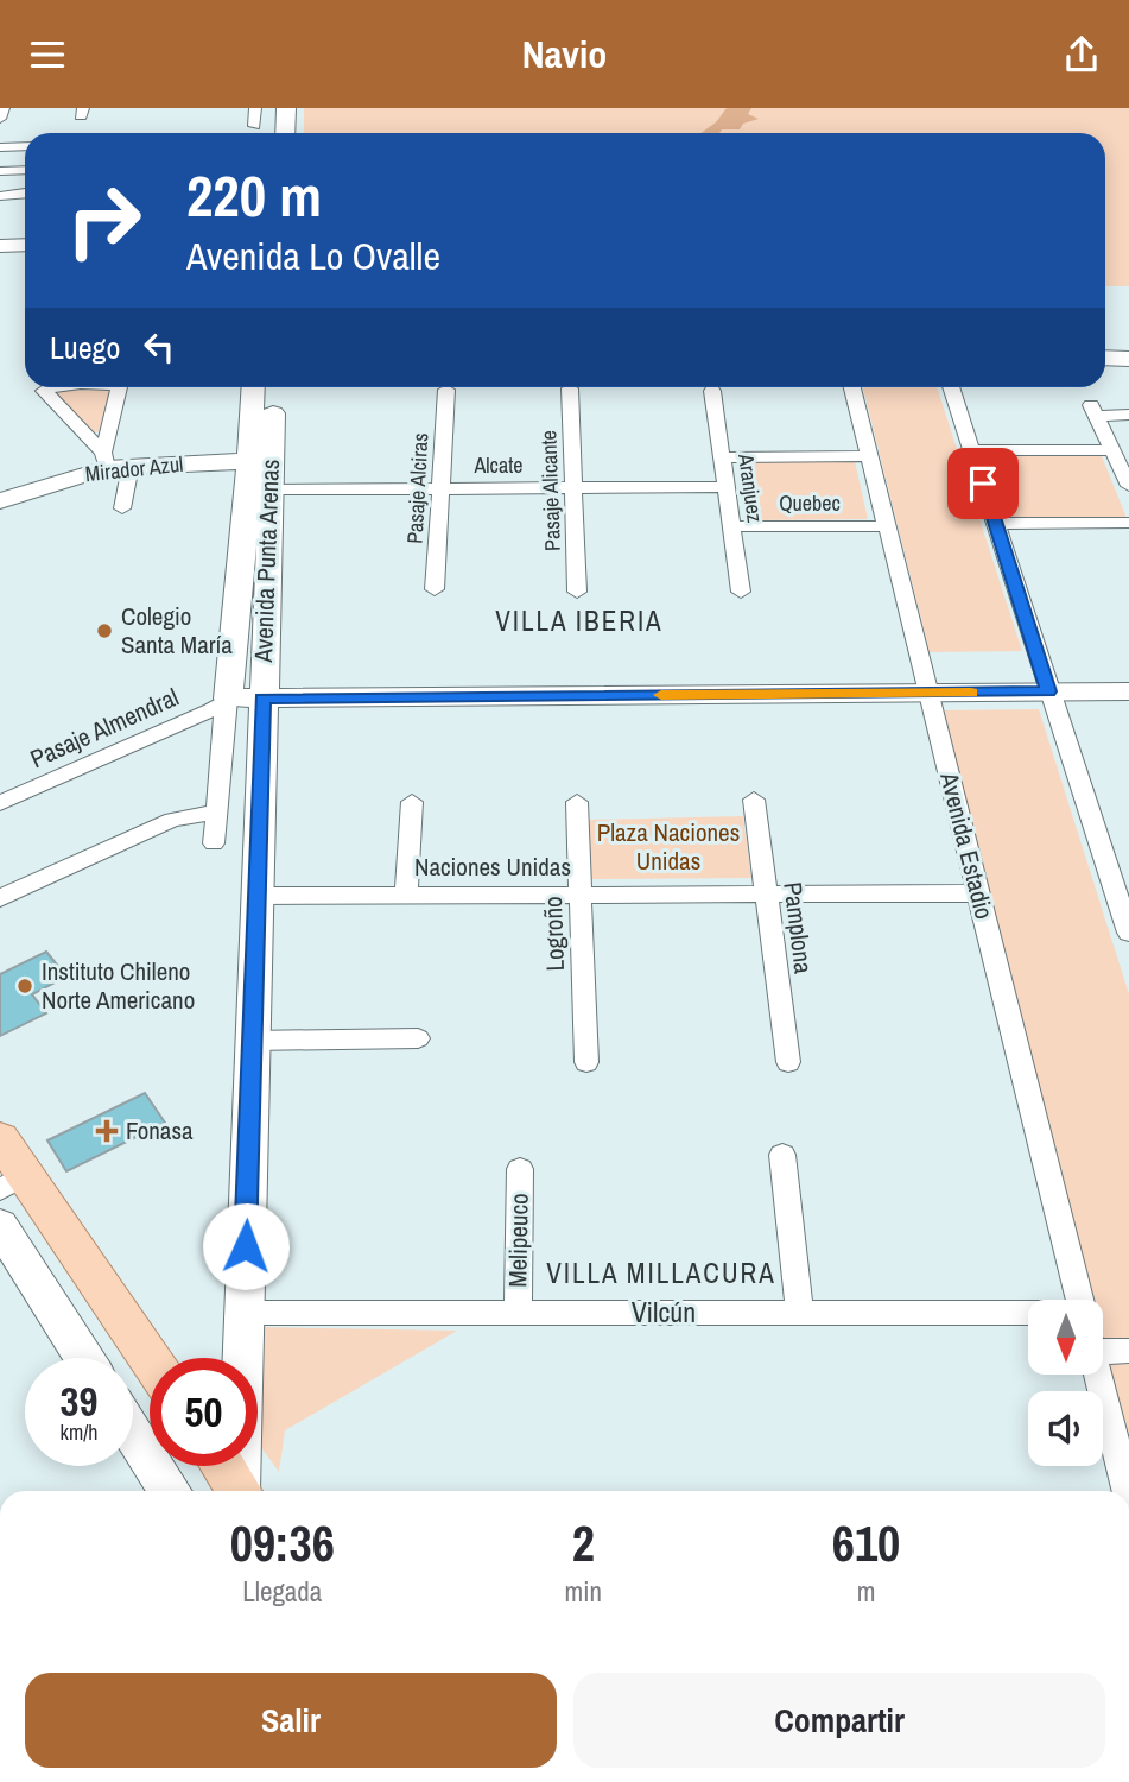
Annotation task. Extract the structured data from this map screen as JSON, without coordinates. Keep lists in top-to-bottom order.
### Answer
{
  "streets": {
    "main road": ["Mirador Azul", "Avenida Punta Arenas"],
    "street": [
      "Alcate",
      "Pasaje Alciras",
      "Aranjuez",
      "Pasaje Alicante",
      "Quebec",
      "Pasaje Almendral",
      "Avenida Estadio",
      "Naciones Unidas",
      "Pamplona",
      "Logroño",
      "Melipeuco",
      "Vilcún"
    ]
  },
  "crossings": [
    ["Alcate", "Pasaje Alciras"],
    ["Alcate", "Aranjuez"],
    ["Alcate", "Pasaje Alicante"],
    ["Alcate", "Avenida Punta Arenas"],
    ["Mirador Azul", "Avenida Punta Arenas"],
    ["Aranjuez", "Quebec"],
    ["Quebec", "Avenida Estadio"],
    ["Avenida Punta Arenas", "Pasaje Almendral"],
    ["Avenida Punta Arenas", "Naciones Unidas"],
    ["Avenida Punta Arenas", "Vilcún"],
    ["Avenida Estadio", "Naciones Unidas"],
    ["Naciones Unidas", "Pamplona"],
    ["Naciones Unidas", "Logroño"],
    ["Melipeuco", "Vilcún"]
  ],
  "districts": ["VILLA IBERIA", "VILLA MILLACURA"],
  "parks": ["Plaza Naciones Unidas"],
  "places": {
    "other": ["Colegio Santa María", "Instituto Chileno Norte Americano"],
    "health": ["Fonasa"]
  },
  "north": "bottom",
  "page": {
    "header": "Navio",
    "turn": ["220 m", "Avenida Lo Ovalle"],
    "then": "Luego",
    "speed": "39 km/h",
    "limit": "50",
    "eta": [
      "09:36",
      "Llegada",
      "2",
      "min",
      "610",
      "m"
    ],
    "buttons": ["Salir", "Compartir"]
  }
}
